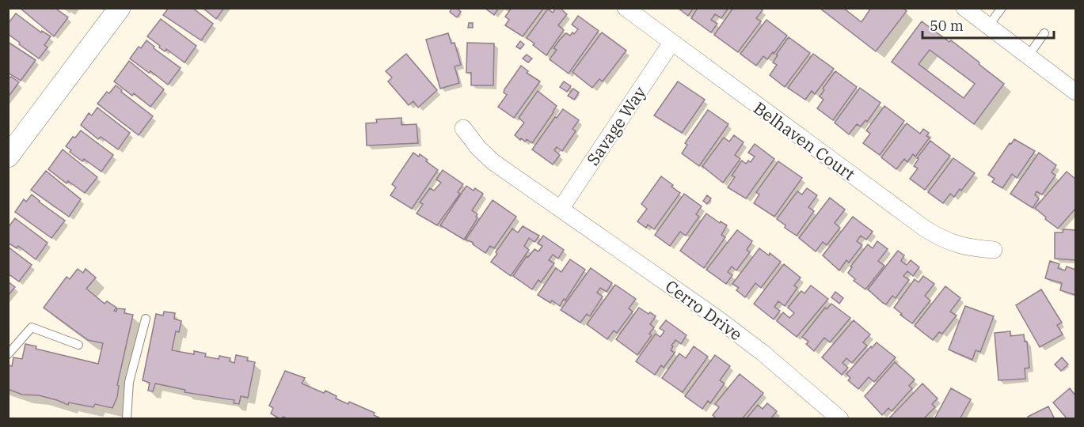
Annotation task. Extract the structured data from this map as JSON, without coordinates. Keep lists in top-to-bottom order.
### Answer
{
  "streets": {
    "street": ["Savage Way", "Belhaven Court", "Cerro Drive"]
  },
  "crossings": [
    ["Savage Way", "Belhaven Court"],
    ["Savage Way", "Cerro Drive"]
  ],
  "scale_bar": "50 m"
}
